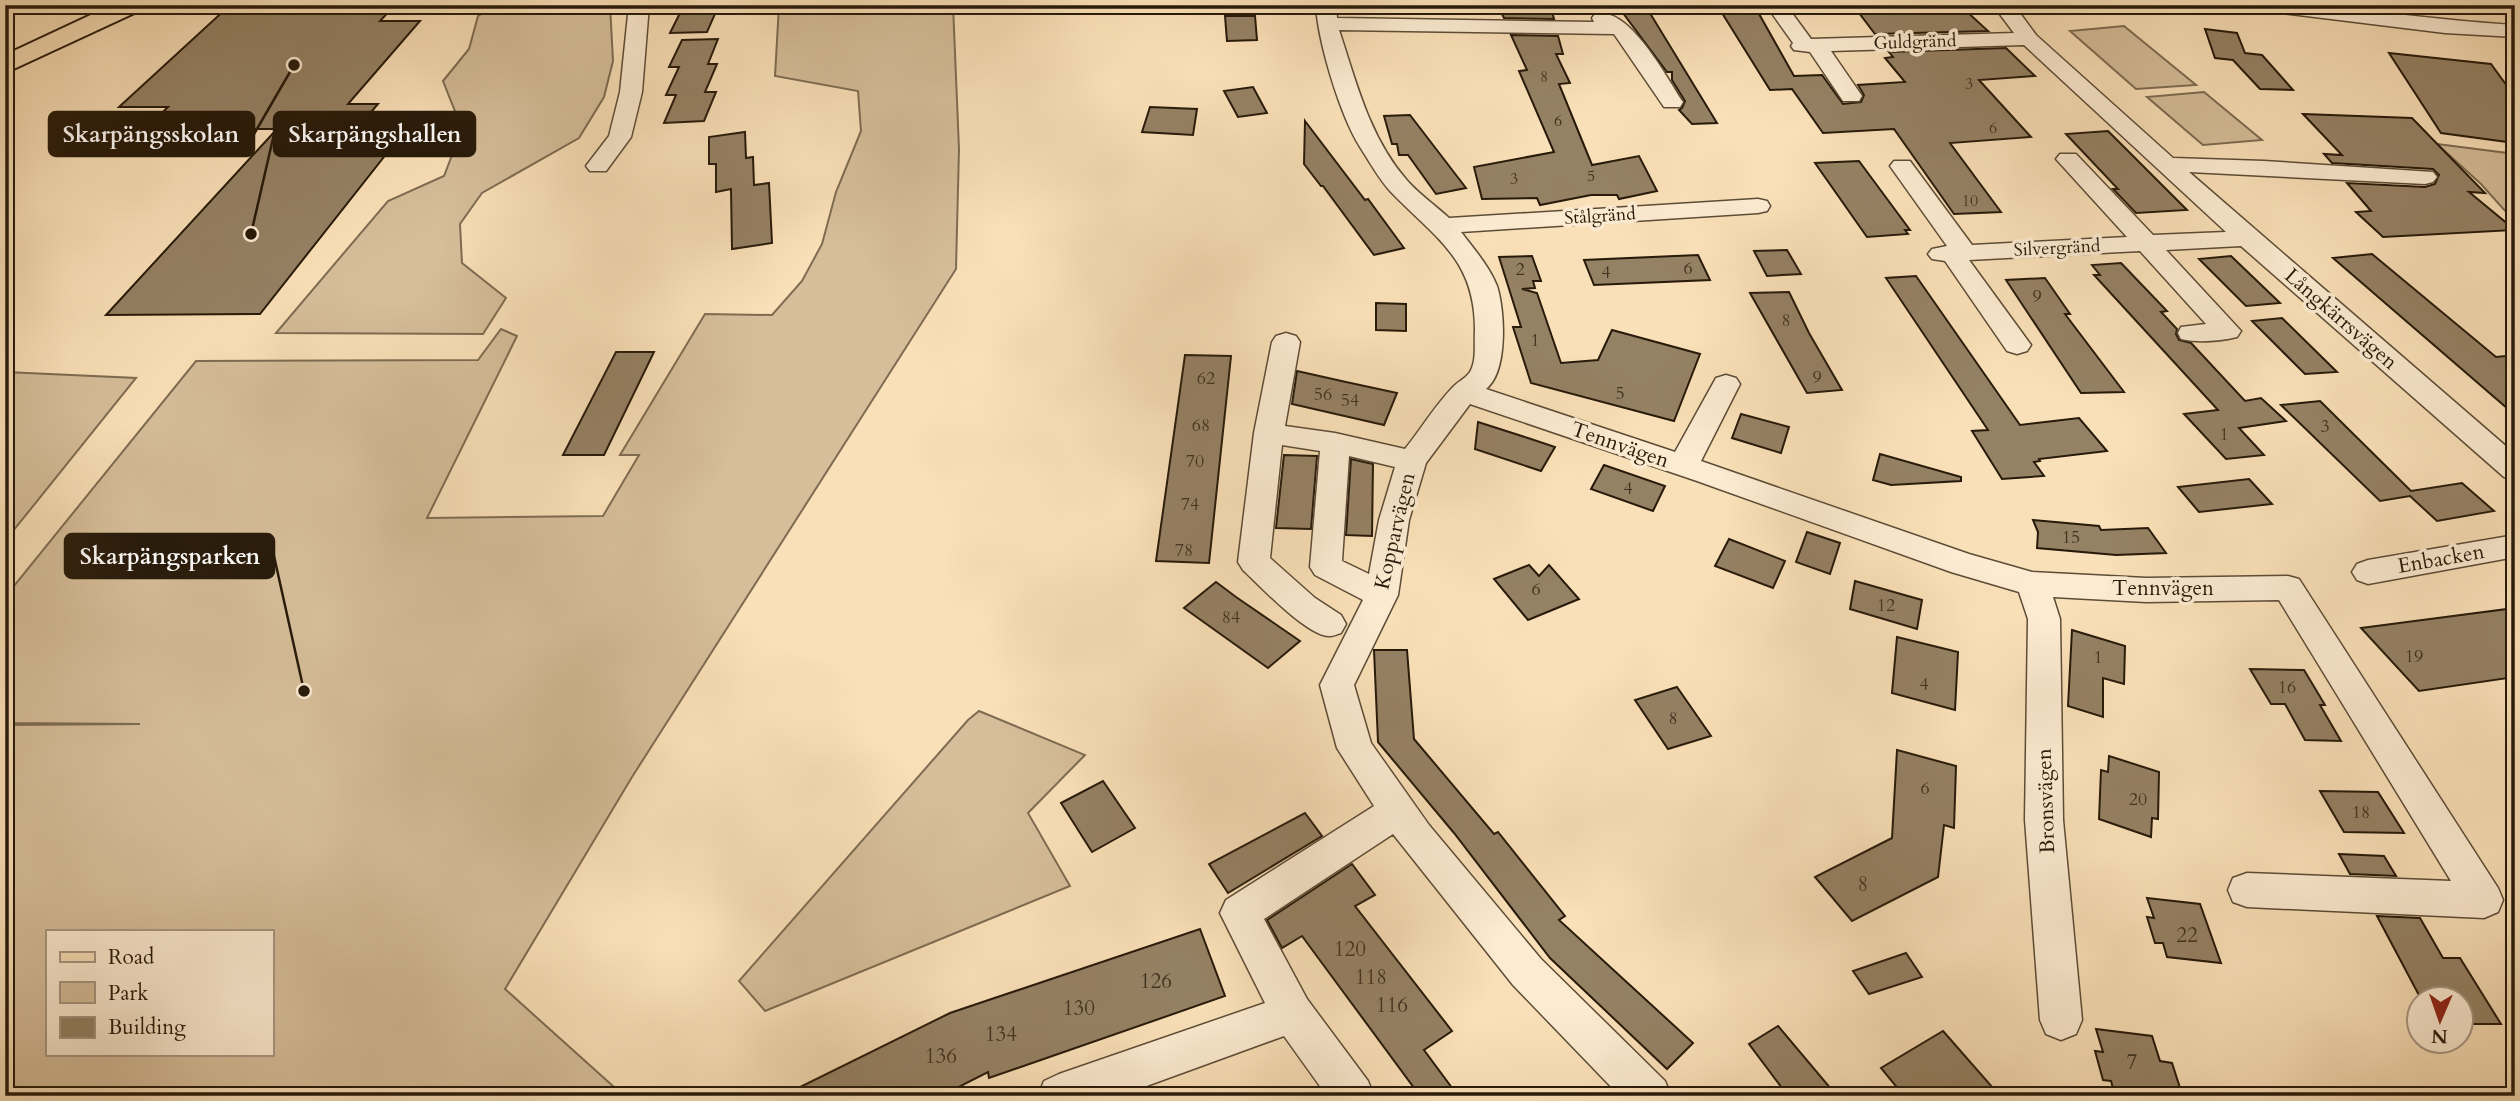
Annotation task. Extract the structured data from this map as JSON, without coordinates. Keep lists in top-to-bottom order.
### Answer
{
  "streets": {
    "street": [
      "Guldgränd",
      "Stålgränd",
      "Silvergränd",
      "Långkärrsvägen",
      "Tennvägen",
      "Kopparvägen",
      "Enbacken",
      "Bronsvägen"
    ]
  },
  "crossings": [
    ["Guldgränd", "Långkärrsvägen"],
    ["Stålgränd", "Kopparvägen"],
    ["Silvergränd", "Långkärrsvägen"],
    ["Tennvägen", "Kopparvägen"],
    ["Tennvägen", "Bronsvägen"]
  ],
  "places": ["Skarpängsskolan", "Skarpängshallen", "Skarpängsparken"],
  "house_numbers": [
    "8",
    "3",
    "6",
    "6",
    "5",
    "3",
    "10",
    "6",
    "2",
    "4",
    "9",
    "8",
    "1",
    "9",
    "62",
    "5",
    "56",
    "54",
    "68",
    "3",
    "1",
    "70",
    "4",
    "74",
    "15",
    "78",
    "6",
    "12",
    "84",
    "19",
    "1",
    "4",
    "16",
    "8",
    "6",
    "20",
    "18",
    "8",
    "22",
    "120",
    "118",
    "126",
    "116",
    "130",
    "134",
    "136",
    "7"
  ],
  "legend": ["Road", "Park", "Building"],
  "north": "bottom"
}
